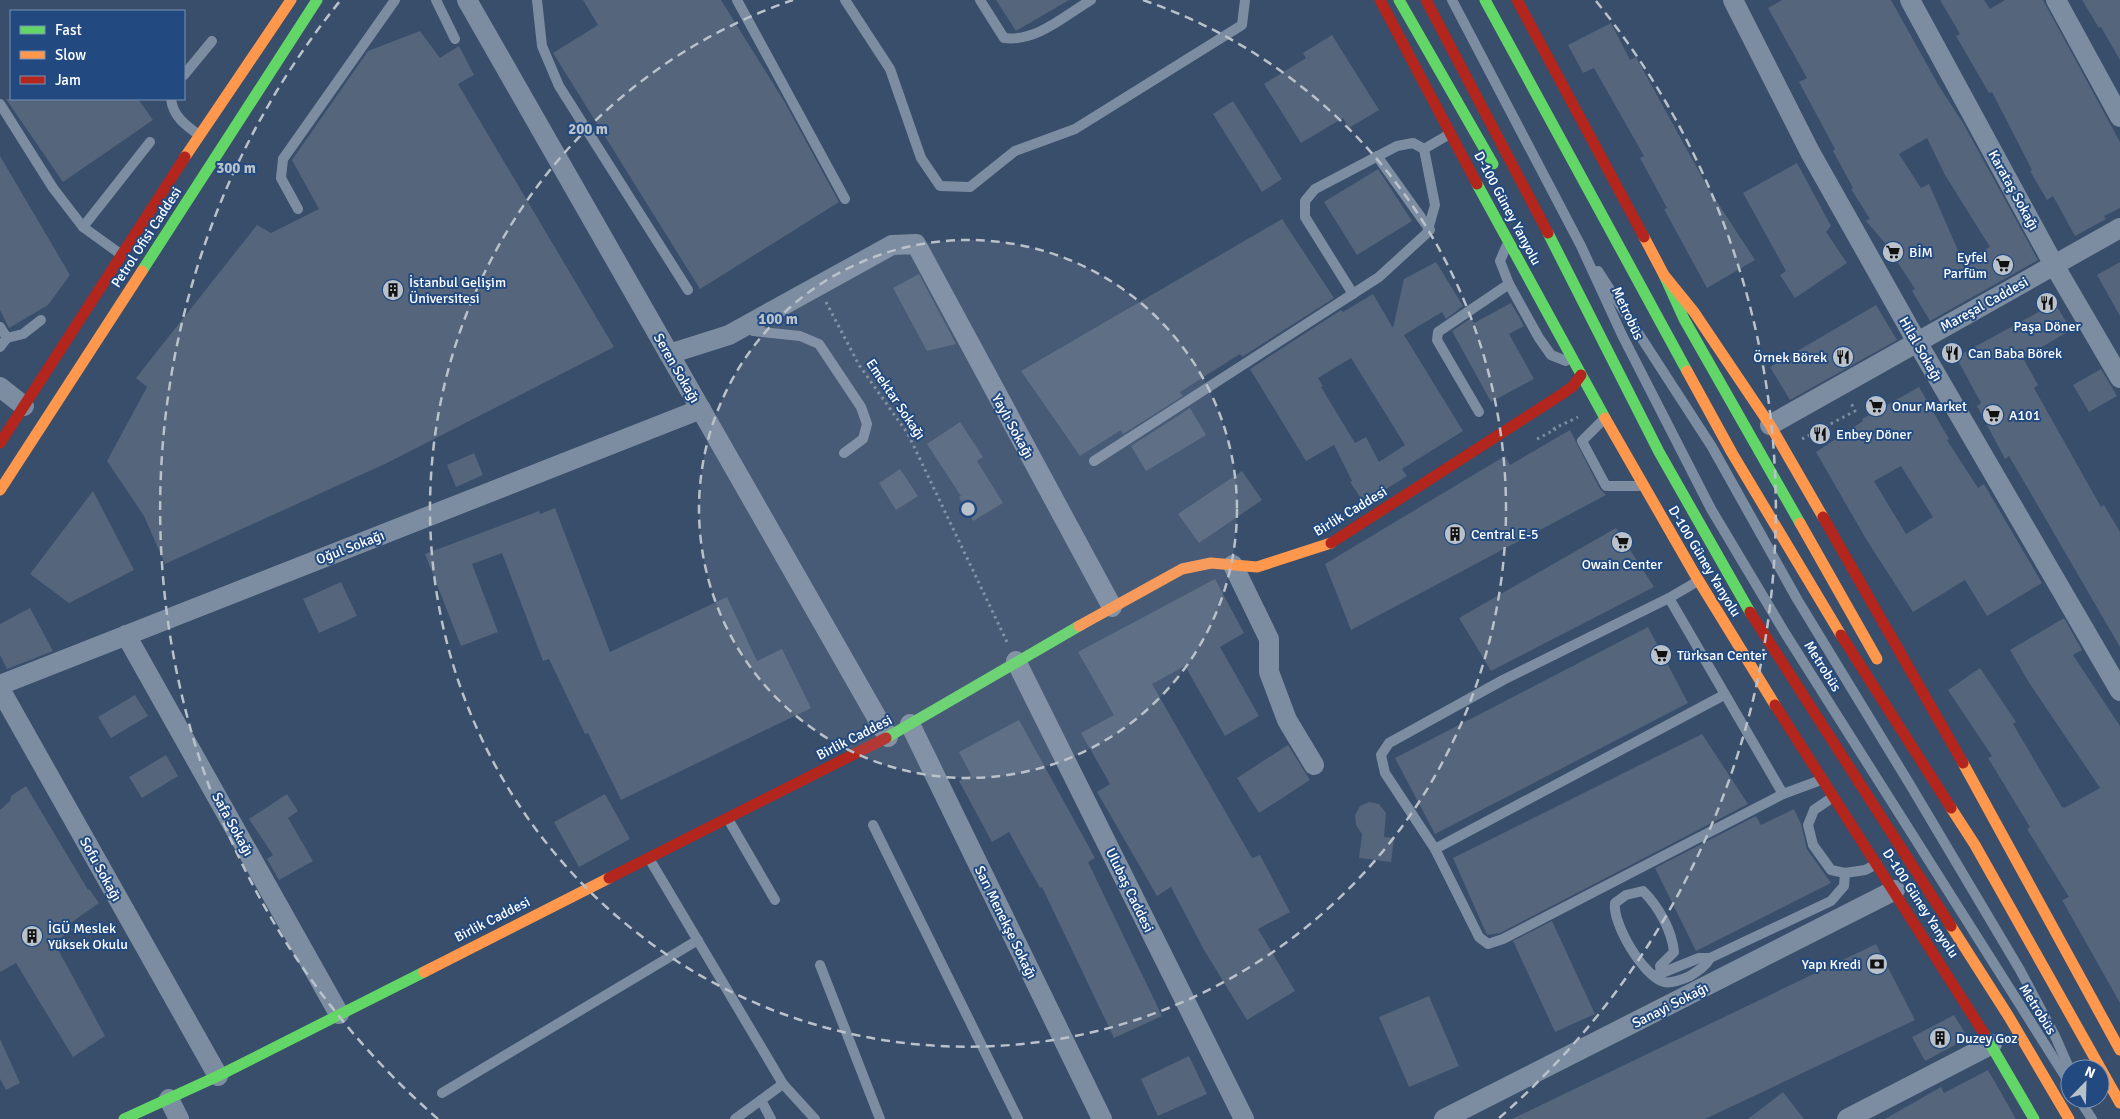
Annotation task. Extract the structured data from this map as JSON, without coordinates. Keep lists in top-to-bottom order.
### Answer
{
  "streets": {
    "main road": ["D-100 Güney Yanyolu", "Petrol Ofisi Caddesi", "Birlik Caddesi"],
    "street": [
      "Karataş Sokağı",
      "Mareşal Caddesi",
      "Hilal Sokağı",
      "Seren Sokağı",
      "Yaylı Sokağı",
      "Oğul Sokağı",
      "Safa Sokağı",
      "Sofu Sokağı",
      "Ulubaş Caddesi",
      "Sarı Menekşe Sokağı",
      "Sanayi Sokağı"
    ],
    "lane": ["Metrobüs"],
    "path": ["Emektar Sokağı"]
  },
  "crossings": [
    ["Karataş Sokağı", "Mareşal Caddesi"],
    ["D-100 Güney Yanyolu", "Birlik Caddesi"],
    ["D-100 Güney Yanyolu", "Sanayi Sokağı"],
    ["Mareşal Caddesi", "Hilal Sokağı"],
    ["Seren Sokağı", "Birlik Caddesi"],
    ["Seren Sokağı", "Oğul Sokağı"],
    ["Emektar Sokağı", "Yaylı Sokağı"],
    ["Emektar Sokağı", "Birlik Caddesi"],
    ["Emektar Sokağı", "Ulubaş Caddesi"],
    ["Yaylı Sokağı", "Birlik Caddesi"],
    ["Birlik Caddesi", "Safa Sokağı"],
    ["Birlik Caddesi", "Sofu Sokağı"],
    ["Birlik Caddesi", "Ulubaş Caddesi"],
    ["Birlik Caddesi", "Sarı Menekşe Sokağı"],
    ["Oğul Sokağı", "Safa Sokağı"]
  ],
  "places": {
    "supermarket": [
      "BİM",
      "Eyfel Parfüm",
      "Onur Market",
      "A101",
      "Owain Center",
      "Türksan Center"
    ],
    "building": [
      "İstanbul Gelişim Üniversitesi",
      "Central E-5",
      "İGÜ Meslek Yüksek Okulu",
      "Duzey Goz"
    ],
    "restaurant": [
      "Paşa Döner",
      "Can Baba Börek",
      "Örnek Börek",
      "Enbey Döner"
    ],
    "bank": ["Yapı Kredi"]
  },
  "legend": ["Fast", "Slow", "Jam"],
  "north": "top right",
  "rings": ["200 m", "300 m", "100 m"]
}
